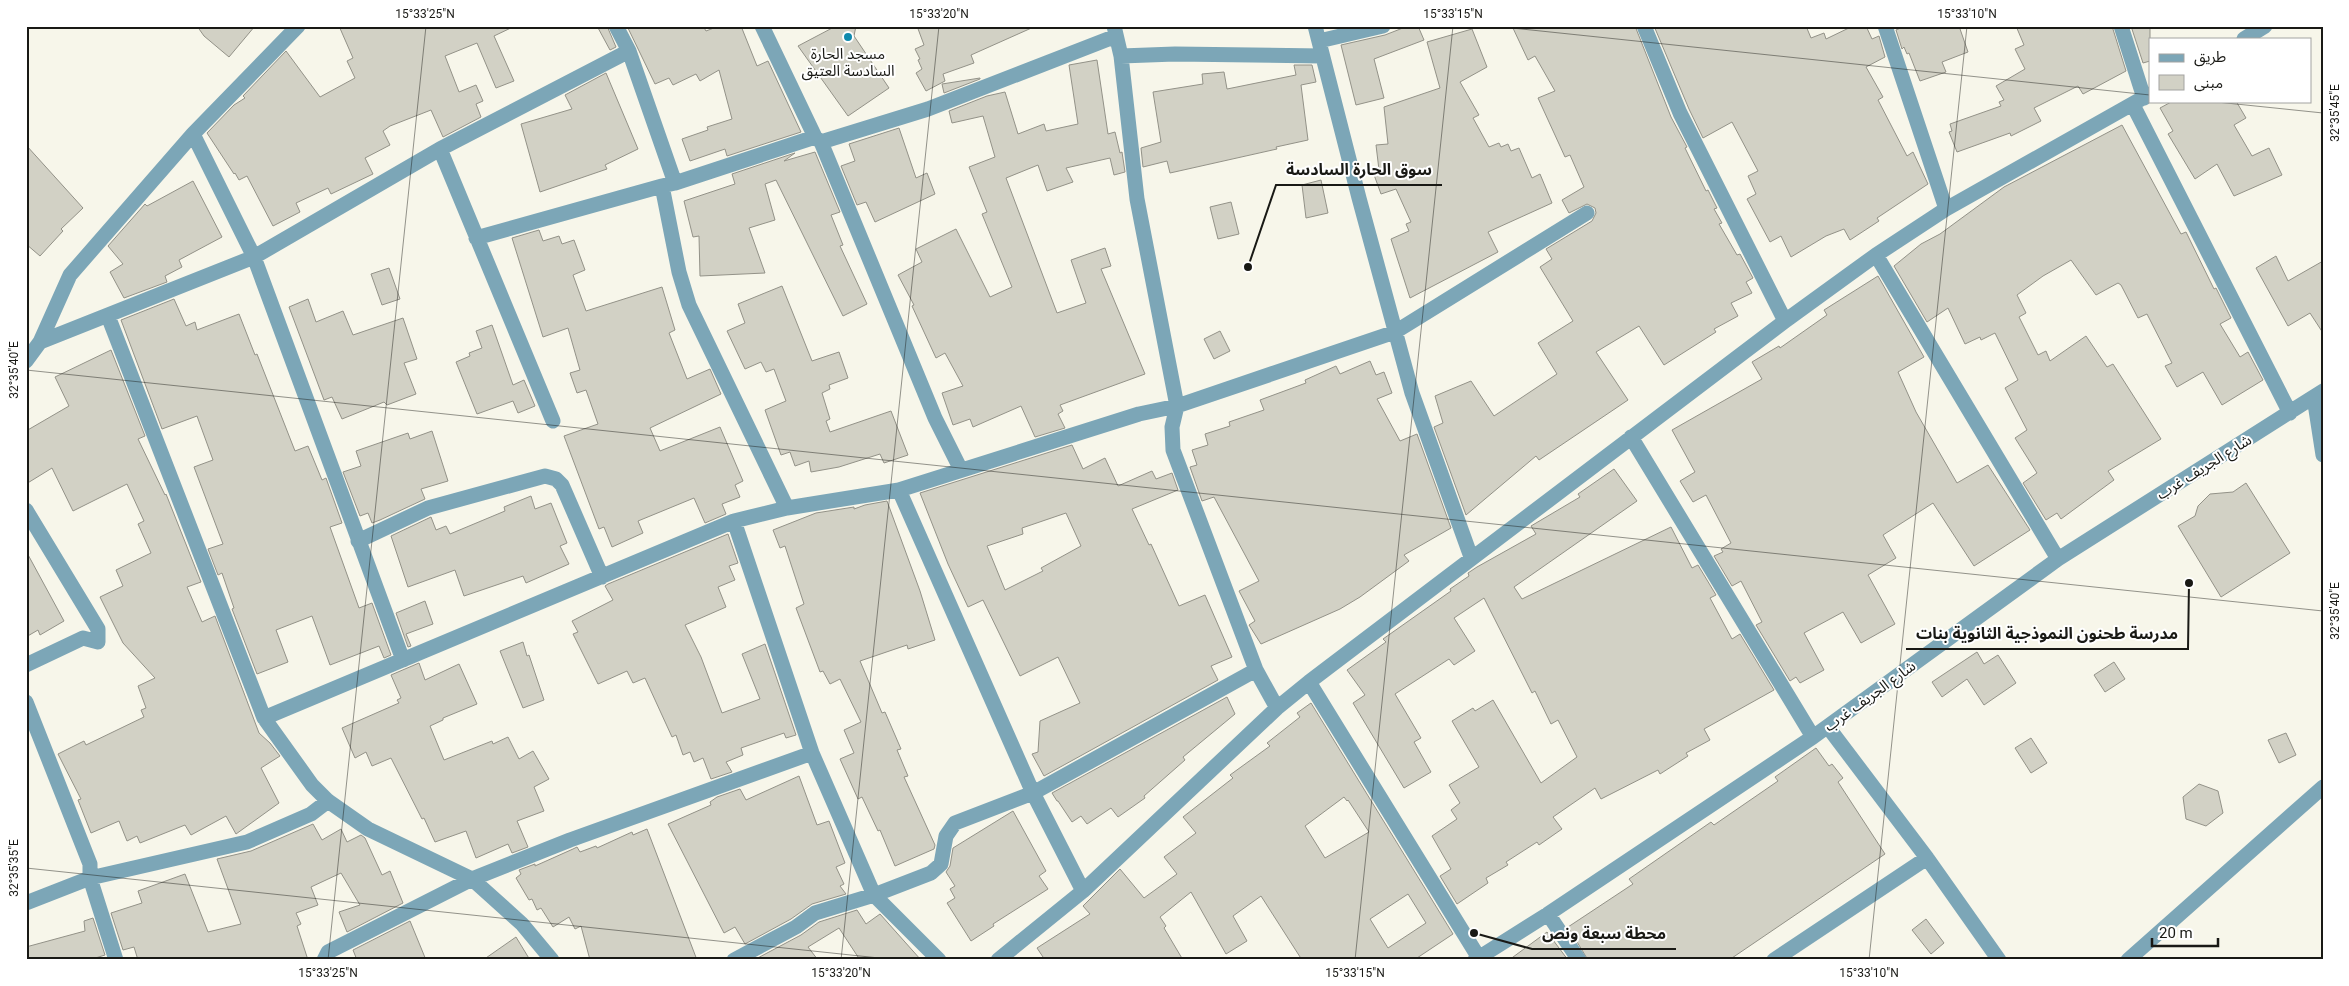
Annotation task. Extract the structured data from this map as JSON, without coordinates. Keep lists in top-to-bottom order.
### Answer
{
  "streets": {
    "street": ["شارع الجريف غرب"]
  },
  "places": [
    "مسجد الحارة السادسة العتيق",
    "سوق الحارة السادسة",
    "مدرسة طحنون النموذجية الثانوية بنات",
    "محطة سبعة ونص"
  ],
  "legend": ["طريق", "مبنى"],
  "scale_bar": "20 m",
  "coordinates": [
    "15°33'25\"N",
    "15°33'20\"N",
    "15°33'15\"N",
    "15°33'10\"N",
    "32°35'45\"E",
    "32°35'40\"E",
    "32°35'35\"E"
  ]
}
